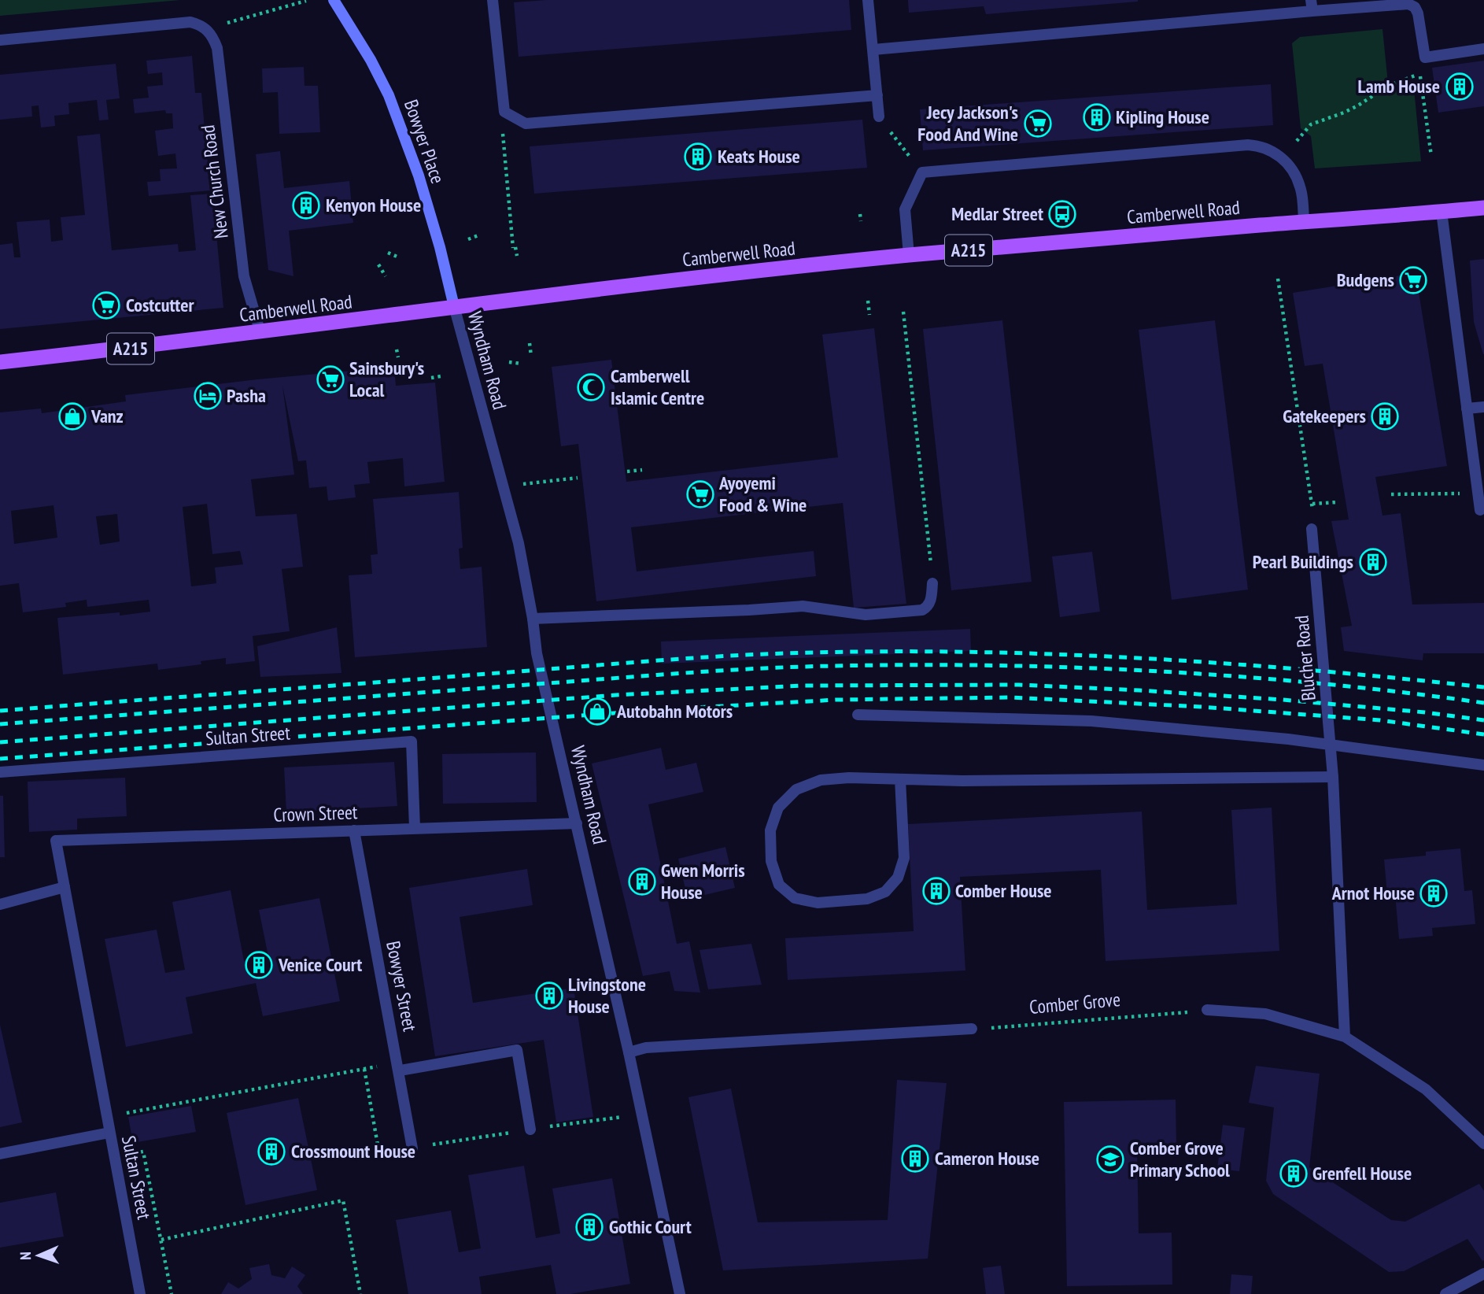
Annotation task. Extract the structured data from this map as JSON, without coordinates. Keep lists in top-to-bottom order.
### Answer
{
  "streets": {
    "main road": ["Bowyer Place", "Camberwell Road", "A215"],
    "street": [
      "New Church Road",
      "Wyndham Road",
      "Blucher Road",
      "Sultan Street",
      "Crown Street",
      "Bowyer Street"
    ],
    "path": ["Comber Grove"]
  },
  "crossings": [
    ["Bowyer Place", "Camberwell Road"],
    ["Bowyer Place", "Wyndham Road"],
    ["New Church Road", "Camberwell Road"],
    ["Camberwell Road", "Wyndham Road"],
    ["Wyndham Road", "Crown Street"],
    ["Sultan Street", "Crown Street"],
    ["Crown Street", "Bowyer Street"]
  ],
  "places": {
    "building": [
      "Lamb House",
      "Kipling House",
      "Keats House",
      "Kenyon House",
      "Gatekeepers",
      "Pearl Buildings",
      "Gwen Morris House",
      "Comber House",
      "Arnot House",
      "Venice Court",
      "Livingstone House",
      "Crossmount House",
      "Cameron House",
      "Grenfell House",
      "Gothic Court"
    ],
    "supermarket": [
      "Jecy Jackson's Food And Wine",
      "Budgens",
      "Costcutter",
      "Sainsbury's Local",
      "Ayoyemi Food & Wine"
    ],
    "bus stop": ["Medlar Street"],
    "mosque": ["Camberwell Islamic Centre"],
    "hotel": ["Pasha"],
    "shop": ["Vanz", "Autobahn Motors"],
    "school or university": ["Comber Grove Primary School"]
  },
  "north": "left"
}
